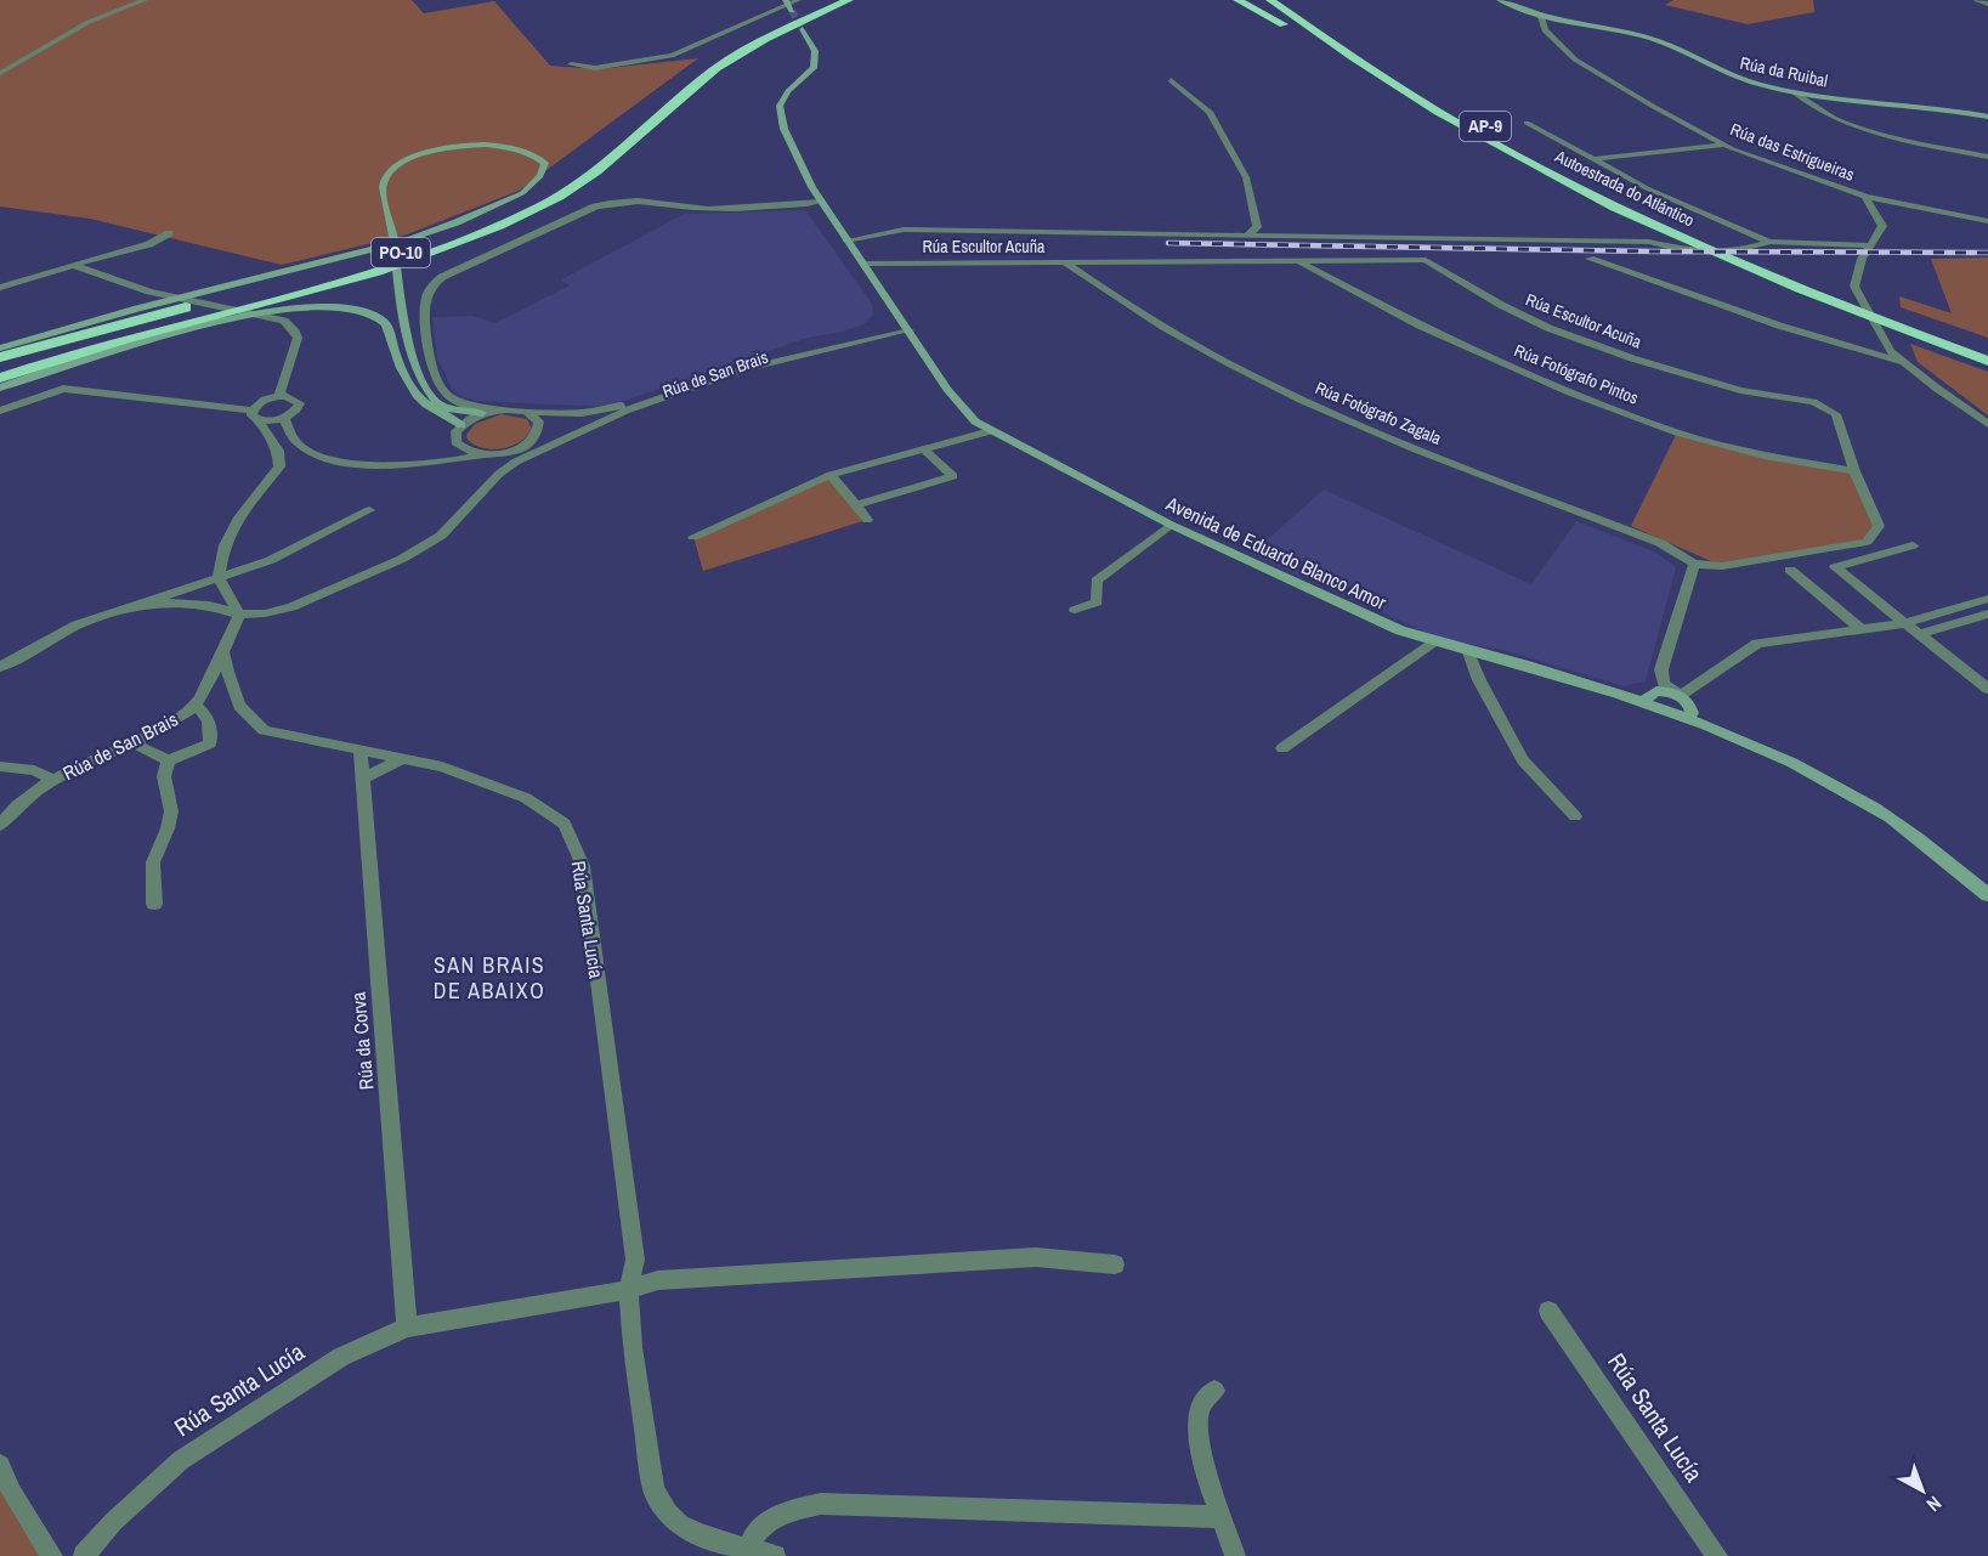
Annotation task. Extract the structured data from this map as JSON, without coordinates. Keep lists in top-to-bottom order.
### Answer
{
  "streets": {
    "highway": ["AP-9", "Autoestrada do Atlántico", "PO-10"],
    "street": [
      "Rúa da Ruibal",
      "Rúa das Estrigueiras",
      "Rúa Escultor Acuña",
      "Rúa de San Brais",
      "Rúa Fotógrafo Pintos",
      "Rúa Fotógrafo Zagala",
      "Avenida de Eduardo Blanco Amor",
      "Rúa Santa Lucía",
      "Rúa da Corva"
    ]
  },
  "crossings": [
    ["Rúa da Ruibal", "Rúa das Estrigueiras"],
    ["Rúa Escultor Acuña", "Rúa Fotógrafo Pintos"],
    ["Rúa Escultor Acuña", "Rúa Fotógrafo Zagala"],
    ["Rúa Escultor Acuña", "Avenida de Eduardo Blanco Amor"],
    ["PO-10", "Avenida de Eduardo Blanco Amor"],
    ["Rúa de San Brais", "Avenida de Eduardo Blanco Amor"],
    ["Rúa de San Brais", "Rúa Santa Lucía"],
    ["Rúa Santa Lucía", "Rúa da Corva"]
  ],
  "districts": ["SAN BRAIS DE ABAIXO"],
  "north": "bottom right"
}
